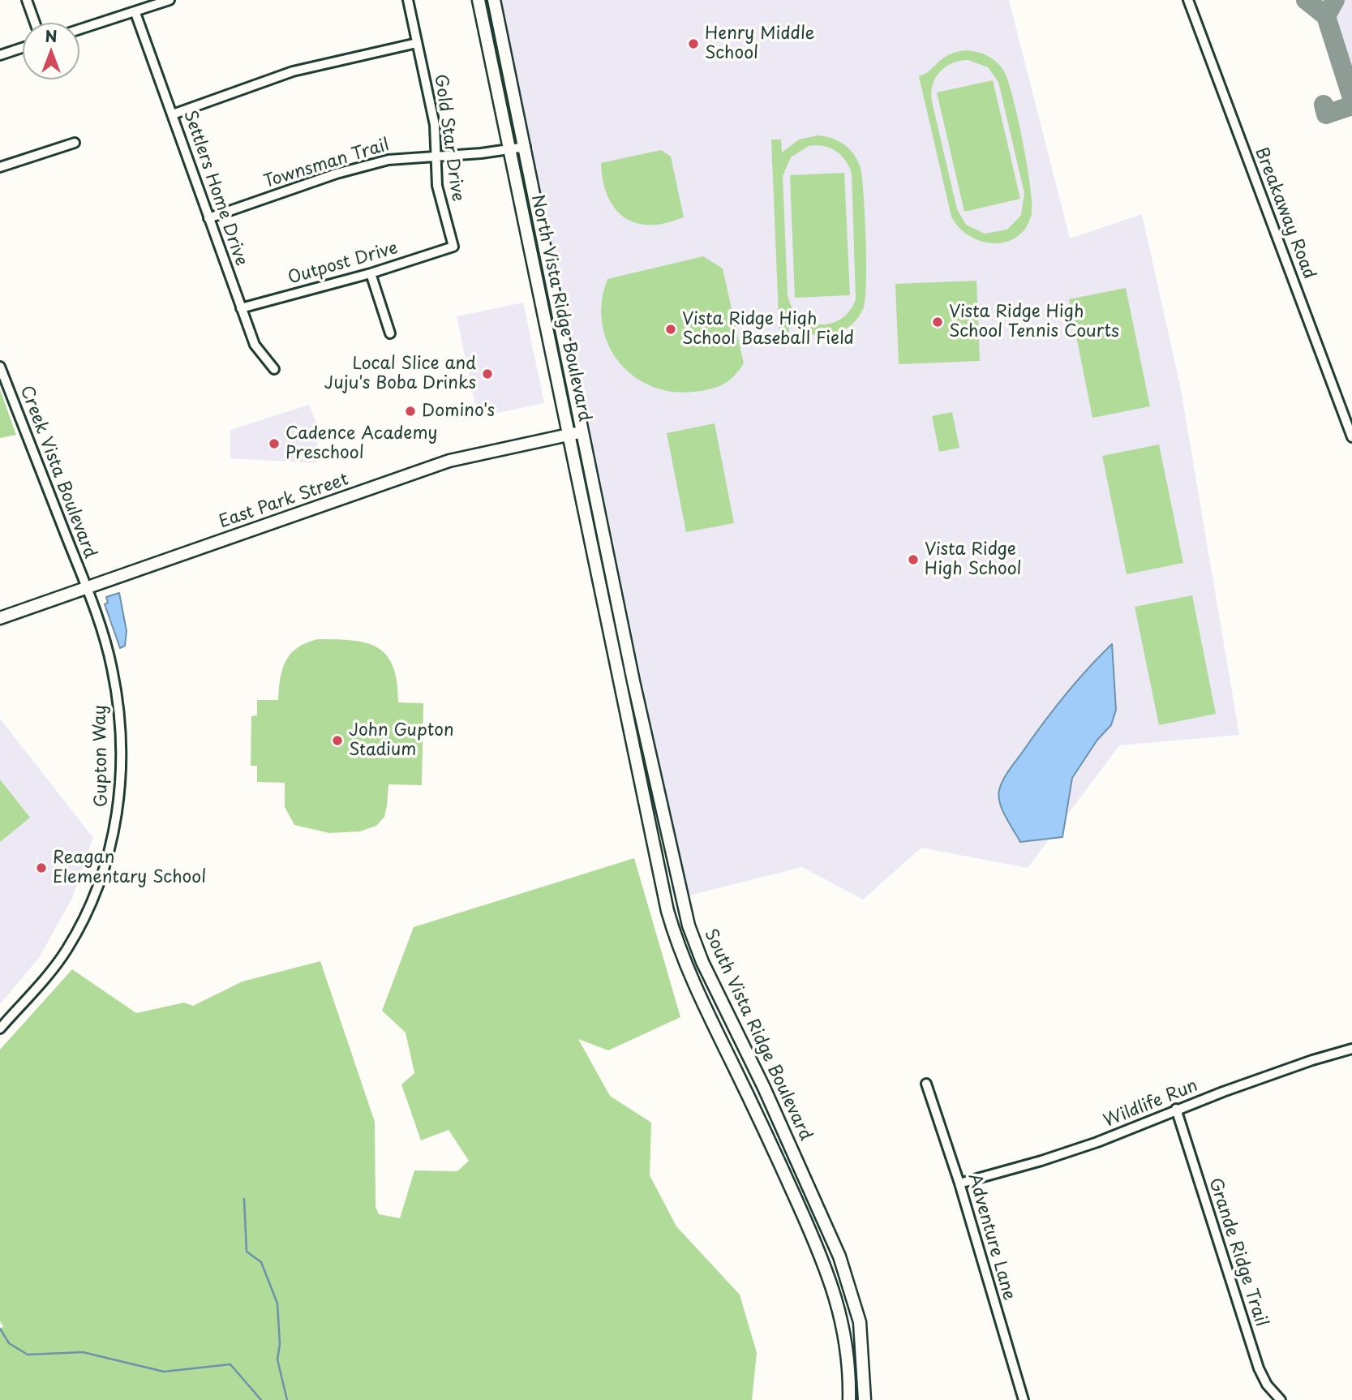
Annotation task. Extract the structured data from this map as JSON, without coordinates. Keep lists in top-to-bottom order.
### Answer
{
  "streets": {
    "street": [
      "Gold Star Drive",
      "Townsman Trail",
      "Settlers Home Drive",
      "Breakaway Road",
      "Outpost Drive",
      "North Vista Ridge Boulevard",
      "Creek Vista Boulevard",
      "East Park Street",
      "Gupton Way",
      "South Vista Ridge Boulevard",
      "Wildlife Run",
      "Adventure Lane",
      "Grande Ridge Trail"
    ]
  },
  "crossings": [
    ["Gold Star Drive", "Townsman Trail"],
    ["Gold Star Drive", "Outpost Drive"],
    ["Townsman Trail", "Settlers Home Drive"],
    ["Townsman Trail", "North Vista Ridge Boulevard"],
    ["Settlers Home Drive", "Outpost Drive"],
    ["North Vista Ridge Boulevard", "East Park Street"],
    ["North Vista Ridge Boulevard", "South Vista Ridge Boulevard"],
    ["Creek Vista Boulevard", "East Park Street"],
    ["Creek Vista Boulevard", "Gupton Way"],
    ["East Park Street", "Gupton Way"],
    ["Wildlife Run", "Adventure Lane"],
    ["Wildlife Run", "Grande Ridge Trail"]
  ],
  "places": [
    "Henry Middle School",
    "Vista Ridge High School Tennis Courts",
    "Vista Ridge High School Baseball Field",
    "Local Slice and Juju's Boba Drinks",
    "Domino's",
    "Cadence Academy Preschool",
    "Vista Ridge High School",
    "John Gupton Stadium",
    "Reagan Elementary School"
  ],
  "north": "top"
}
